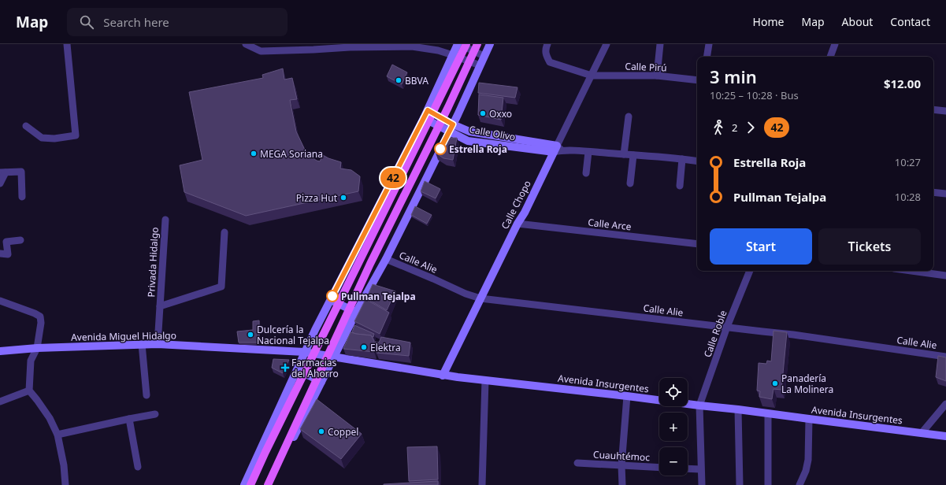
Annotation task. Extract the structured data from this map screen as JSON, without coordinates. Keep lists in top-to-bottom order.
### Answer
{
  "streets": {
    "street": [
      "Calle Pirú",
      "Calle Olivo",
      "Calle Chopo",
      "Calle Arce",
      "Privada Hidalgo",
      "Calle Alie",
      "Calle Roble",
      "Avenida Miguel Hidalgo",
      "Avenida Insurgentes",
      "Cuauhtémoc"
    ]
  },
  "crossings": [
    ["Calle Pirú", "Calle Chopo"],
    ["Calle Olivo", "Calle Chopo"],
    ["Calle Chopo", "Calle Arce"],
    ["Calle Chopo", "Calle Alie"],
    ["Calle Chopo", "Avenida Insurgentes"],
    ["Privada Hidalgo", "Avenida Miguel Hidalgo"],
    ["Calle Alie", "Calle Roble"],
    ["Calle Roble", "Avenida Insurgentes"],
    ["Avenida Miguel Hidalgo", "Avenida Insurgentes"]
  ],
  "places": {
    "other": [
      "BBVA",
      "Oxxo",
      "Estrella Roja",
      "MEGA Soriana",
      "Pizza Hut",
      "Pullman Tejalpa",
      "Dulcería la Nacional Tejalpa",
      "Elektra",
      "Panadería La Molinera",
      "Coppel"
    ],
    "health": ["Farmacias del Ahorro"]
  },
  "lines": ["bus line 42"],
  "page": {
    "header": "Map",
    "search": "Search here",
    "nav": [
      "Home",
      "Map",
      "About",
      "Contact"
    ],
    "on_map": "42",
    "heading": ["3 min", "10:25 – 10:28 · Bus", "$12.00"],
    "legs": ["2", "42"],
    "list": [
      {
        "name": "Estrella Roja",
        "value": "10:27"
      },
      {
        "name": "Pullman Tejalpa",
        "value": "10:28"
      }
    ],
    "buttons": ["Start", "Tickets"],
    "map_buttons": ["+", "−"]
  }
}
